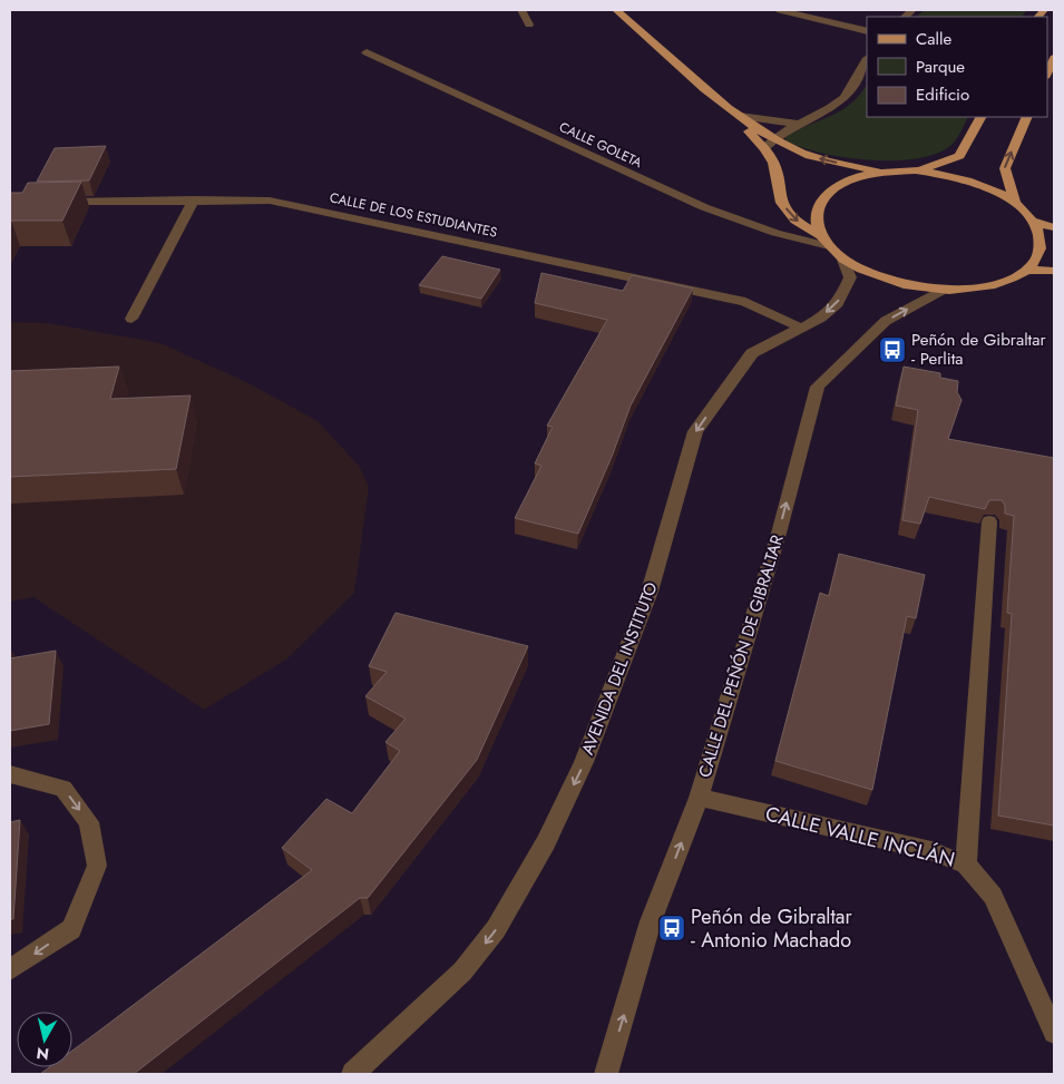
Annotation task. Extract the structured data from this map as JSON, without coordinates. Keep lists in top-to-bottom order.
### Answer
{
  "streets": {
    "street": [
      "CALLE GOLETA",
      "CALLE DE LOS ESTUDIANTES",
      "CALLE DEL PEÑÓN DE GIBRALTAR",
      "AVENIDA DEL INSTITUTO",
      "CALLE VALLE INCLÁN"
    ]
  },
  "crossings": [
    ["CALLE DE LOS ESTUDIANTES", "AVENIDA DEL INSTITUTO"],
    ["CALLE DEL PEÑÓN DE GIBRALTAR", "CALLE VALLE INCLÁN"]
  ],
  "one_way": ["CALLE DEL PEÑÓN DE GIBRALTAR", "AVENIDA DEL INSTITUTO"],
  "places": {
    "bus stop": ["Peñón de Gibraltar - Perlita", "Peñón de Gibraltar - Antonio Machado"]
  },
  "legend": ["Calle", "Parque", "Edificio"],
  "north": "bottom"
}
